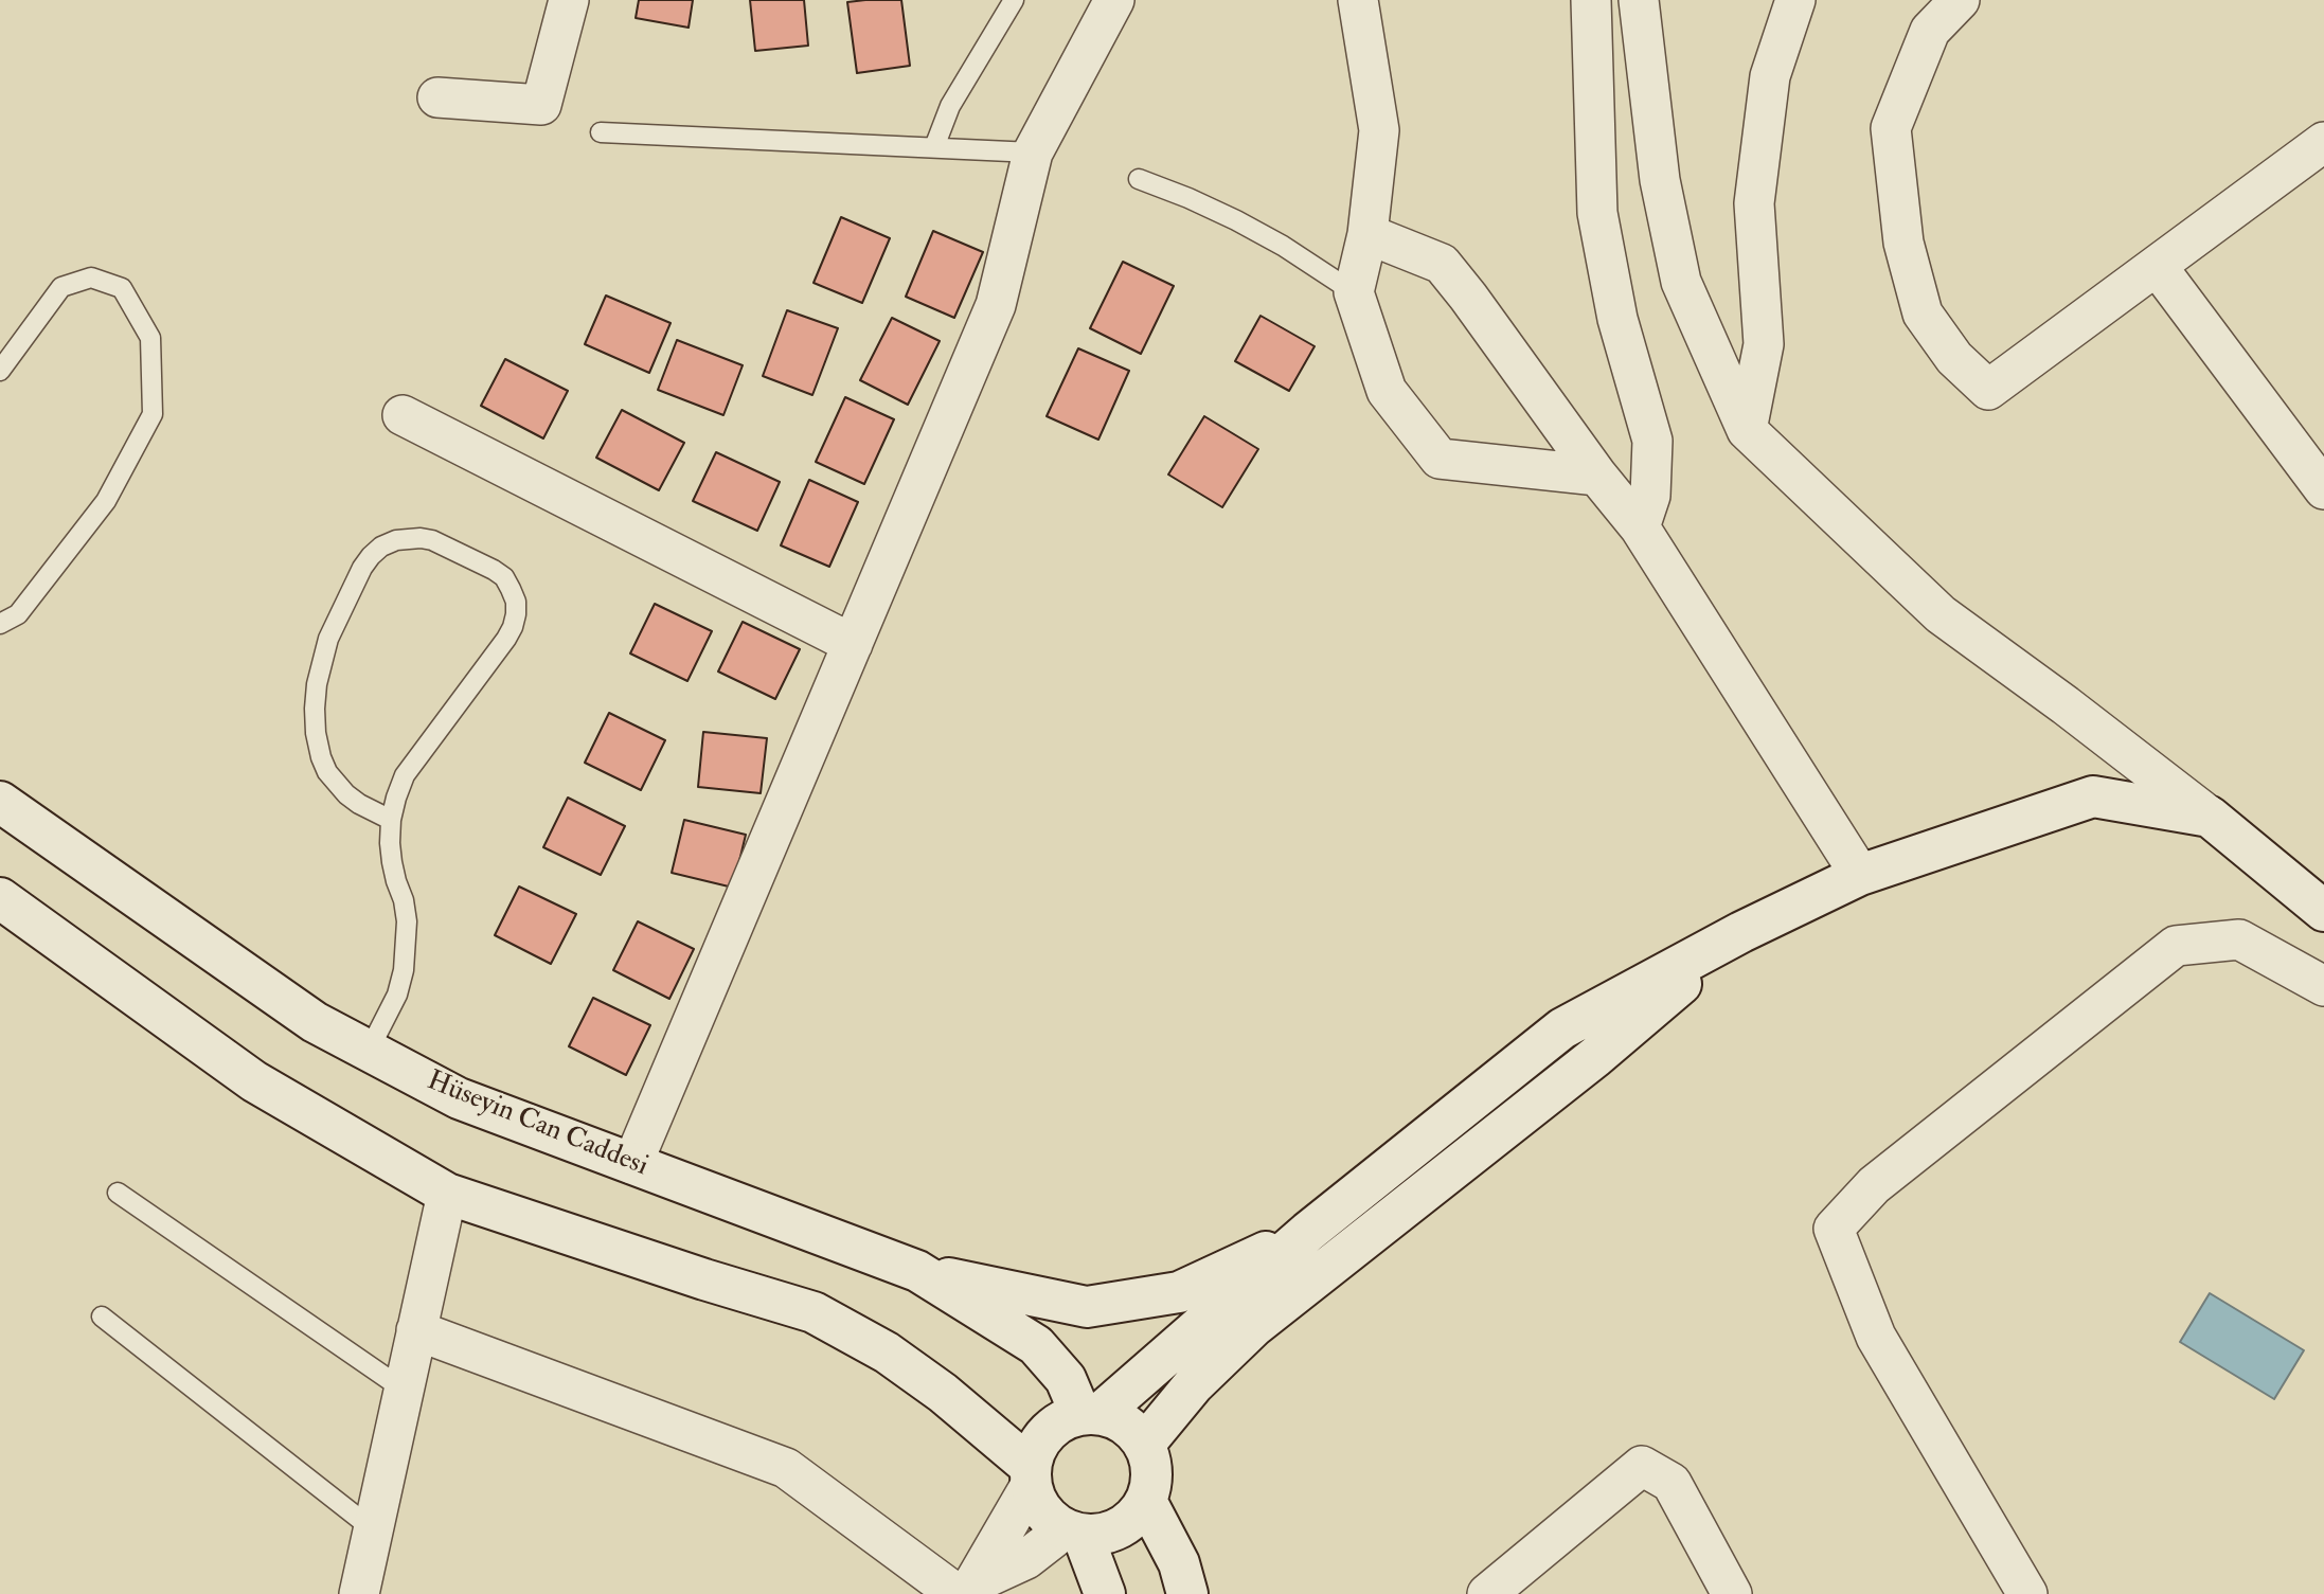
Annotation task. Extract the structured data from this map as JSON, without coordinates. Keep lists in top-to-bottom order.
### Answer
{
  "streets": {
    "main road": ["Hüseyin Can Caddesi"]
  }
}
